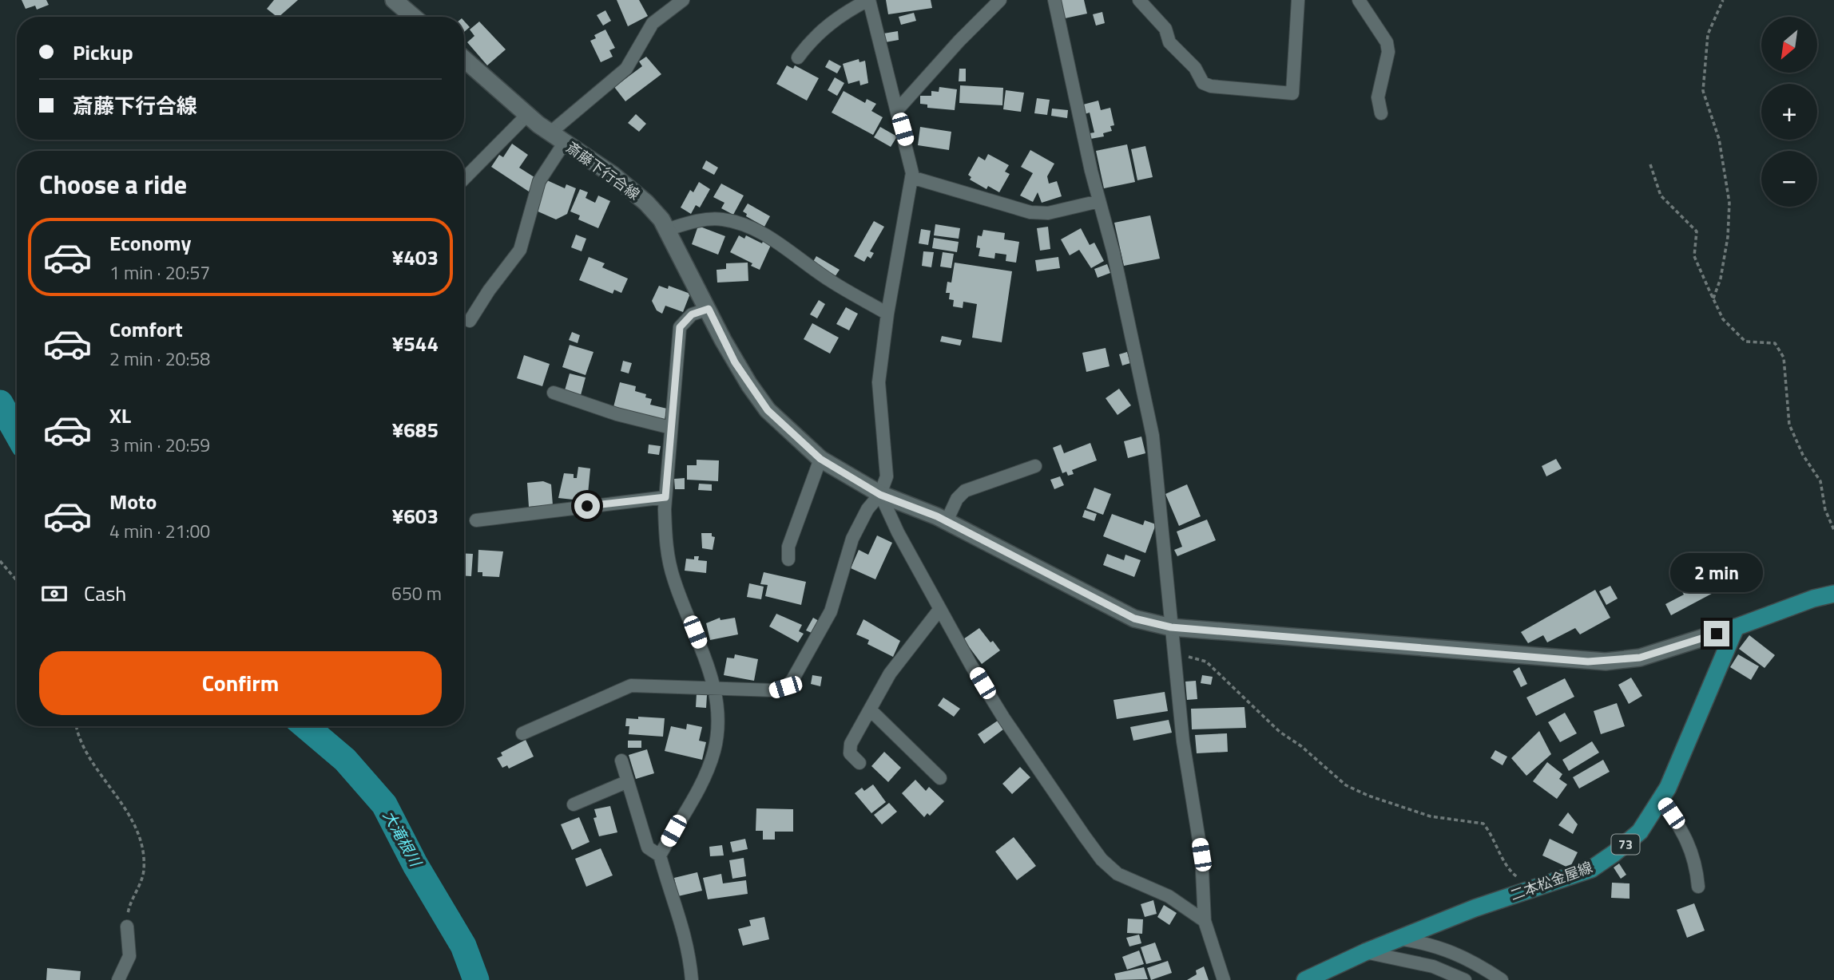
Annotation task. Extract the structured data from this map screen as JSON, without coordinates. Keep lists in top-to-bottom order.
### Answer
{
  "streets": {
    "main road": ["斎藤下行合線", "73", "二本松金屋線"]
  },
  "crossings": [
    ["斎藤下行合線", "二本松金屋線"]
  ],
  "water": ["大滝根川"],
  "north": "bottom left",
  "page": {
    "map_buttons": ["+", "−"],
    "banner": ["Pickup", "斎藤下行合線"],
    "heading": "Choose a ride",
    "list": [
      {
        "name": "Economy",
        "note": "1 min · 20:57",
        "value": "¥403"
      },
      {
        "name": "Comfort",
        "note": "2 min · 20:58",
        "value": "¥544"
      },
      {
        "name": "XL",
        "note": "3 min · 20:59",
        "value": "¥685"
      },
      {
        "name": "Moto",
        "note": "4 min · 21:00",
        "value": "¥603"
      }
    ],
    "bubble": "2 min",
    "pay": ["Cash", "650 m"],
    "buttons": "Confirm"
  }
}
